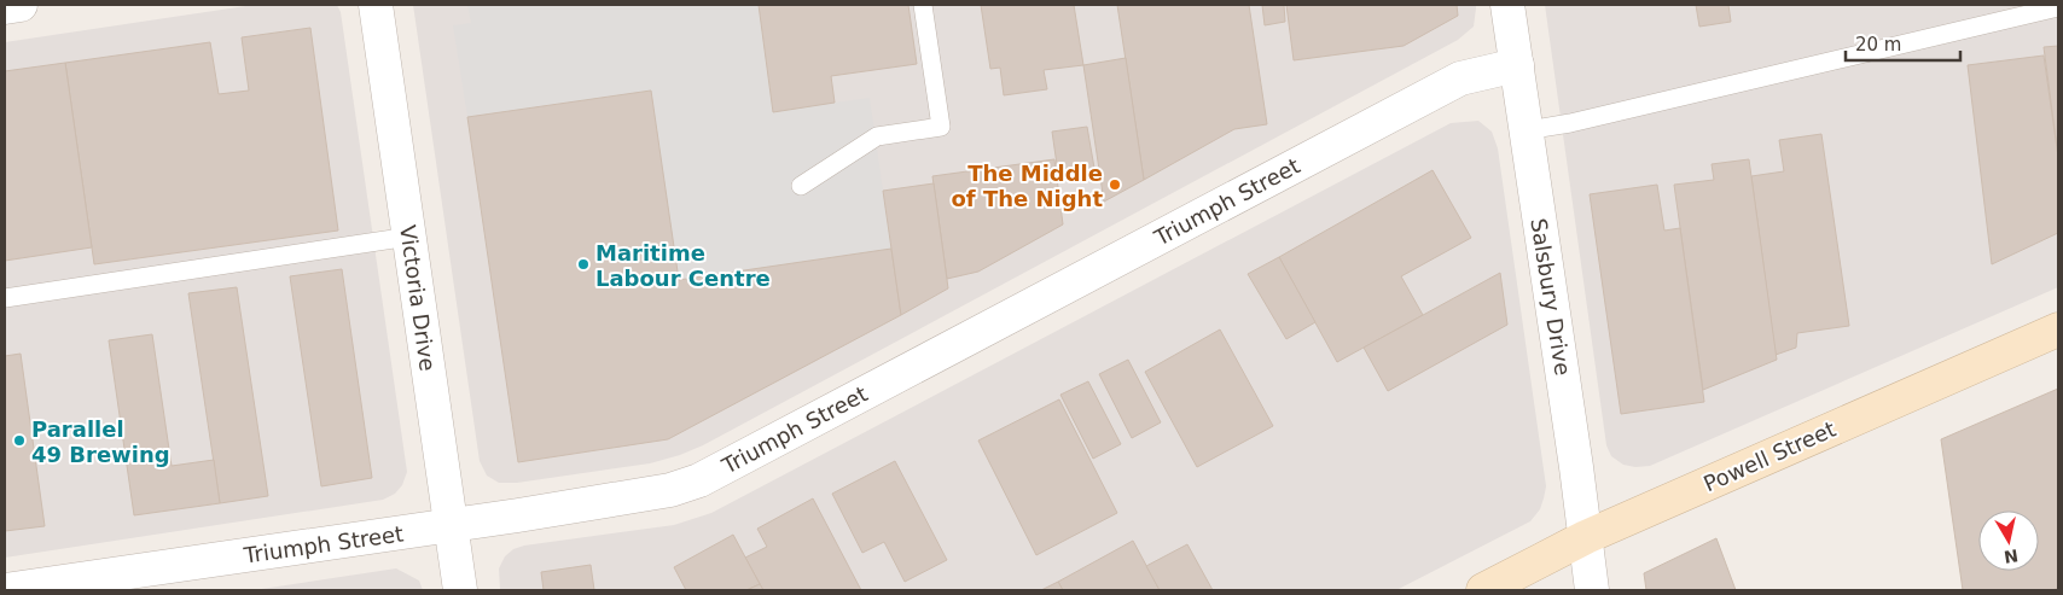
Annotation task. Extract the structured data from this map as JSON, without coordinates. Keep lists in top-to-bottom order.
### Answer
{
  "streets": {
    "main road": ["Powell Street"],
    "street": ["Triumph Street", "Salsbury Drive", "Victoria Drive"]
  },
  "crossings": [
    ["Triumph Street", "Salsbury Drive"],
    ["Triumph Street", "Victoria Drive"],
    ["Salsbury Drive", "Powell Street"]
  ],
  "places": ["The Middle of The Night", "Maritime Labour Centre", "Parallel 49 Brewing"],
  "scale_bar": "20 m",
  "north": "bottom"
}
